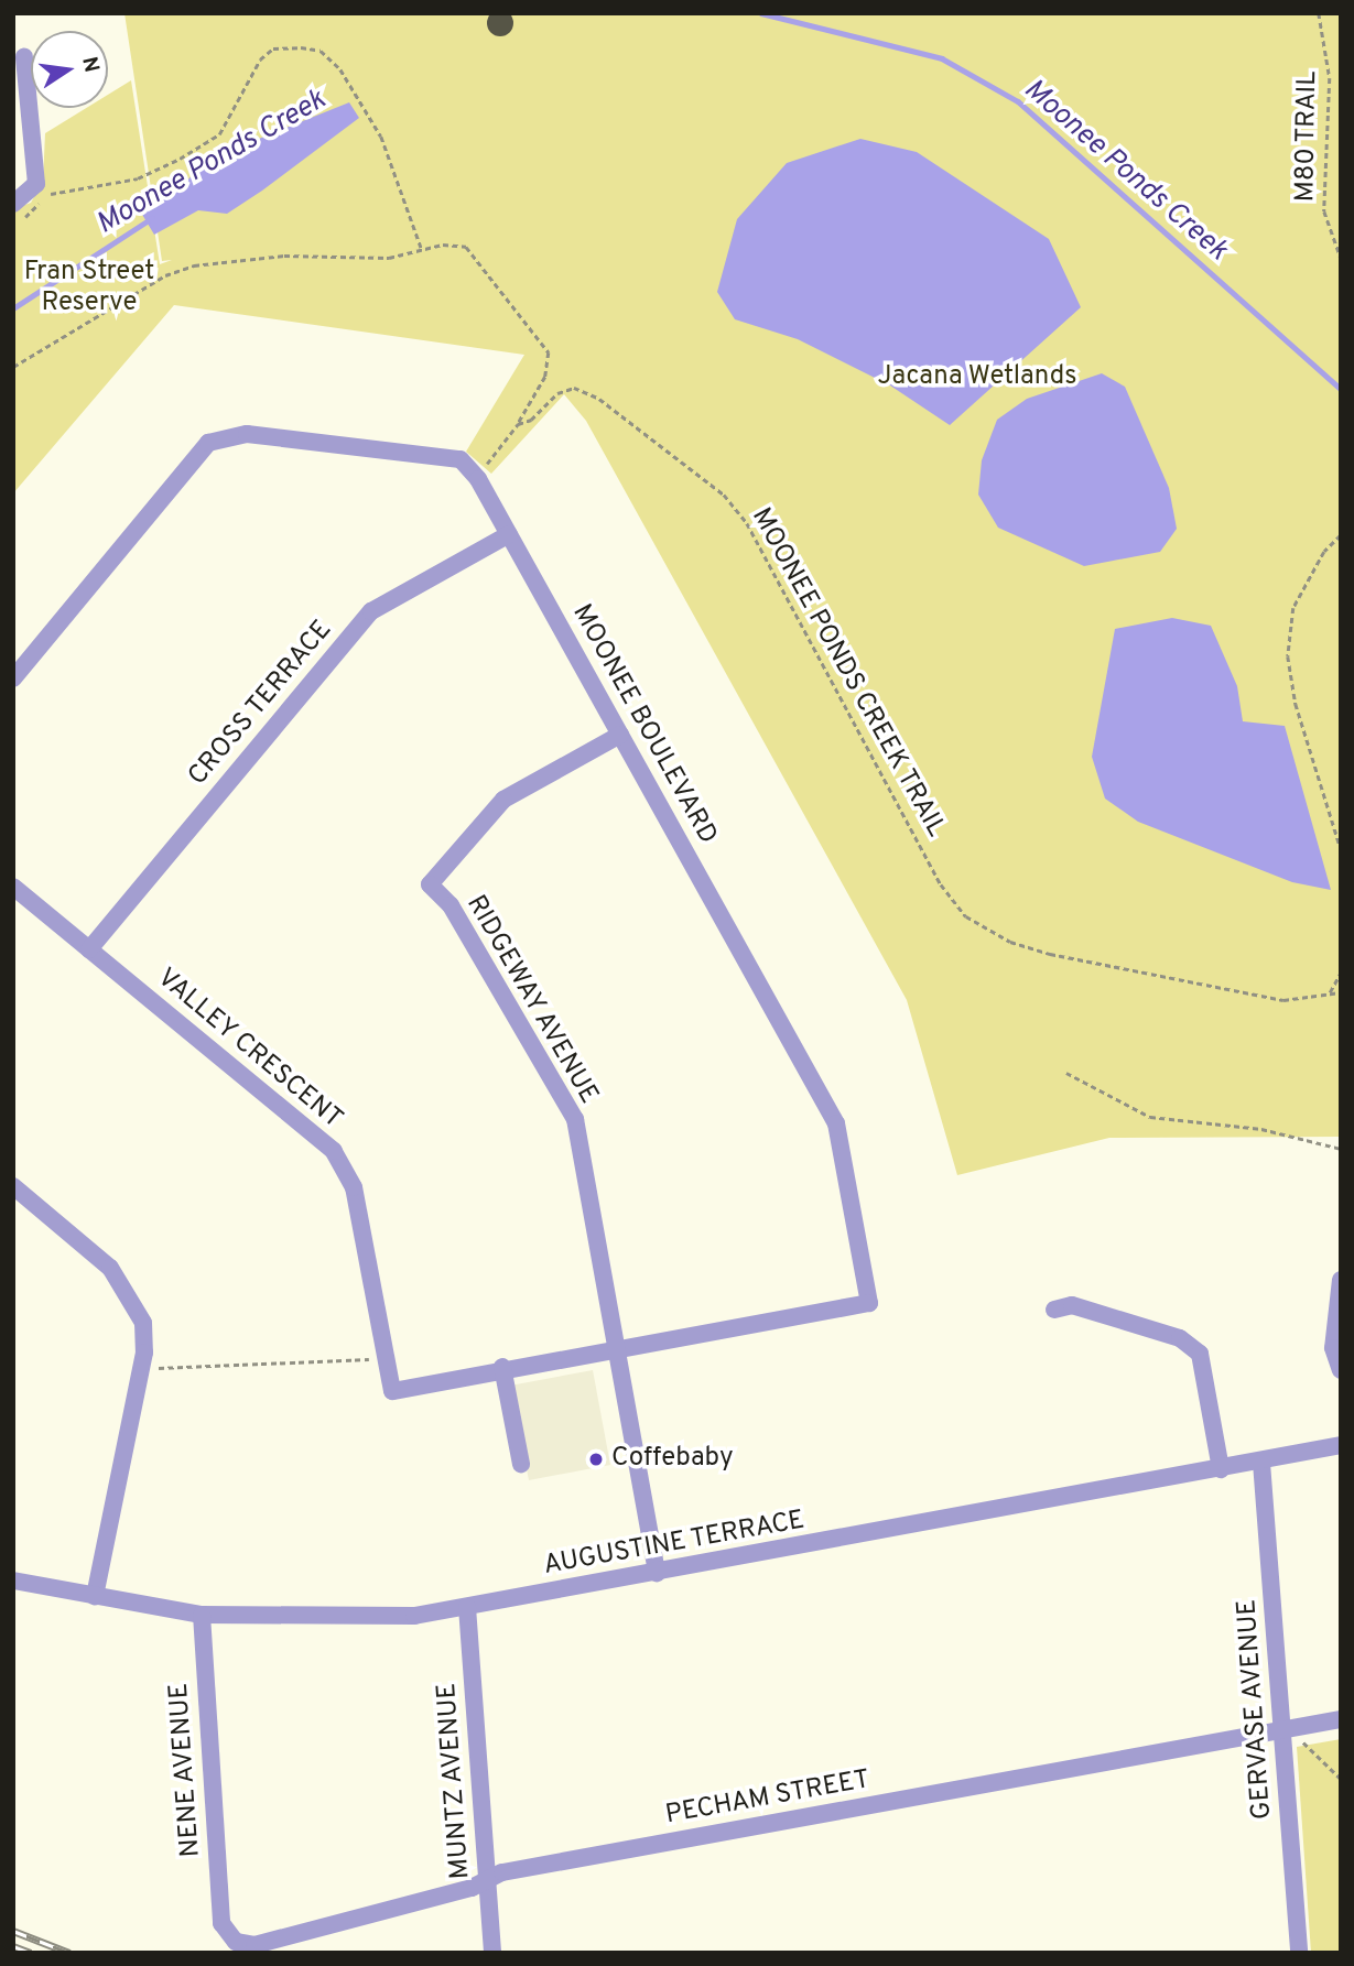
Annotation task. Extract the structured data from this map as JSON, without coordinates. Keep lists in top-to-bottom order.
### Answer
{
  "streets": {
    "street": [
      "CROSS TERRACE",
      "MOONEE BOULEVARD",
      "RIDGEWAY AVENUE",
      "VALLEY CRESCENT",
      "AUGUSTINE TERRACE",
      "GERVASE AVENUE",
      "NENE AVENUE",
      "MUNTZ AVENUE",
      "PECHAM STREET"
    ],
    "path": ["M80 TRAIL", "MOONEE PONDS CREEK TRAIL"]
  },
  "crossings": [
    ["CROSS TERRACE", "MOONEE BOULEVARD"],
    ["CROSS TERRACE", "VALLEY CRESCENT"],
    ["MOONEE BOULEVARD", "RIDGEWAY AVENUE"],
    ["RIDGEWAY AVENUE", "AUGUSTINE TERRACE"],
    ["AUGUSTINE TERRACE", "GERVASE AVENUE"],
    ["AUGUSTINE TERRACE", "NENE AVENUE"],
    ["AUGUSTINE TERRACE", "MUNTZ AVENUE"],
    ["GERVASE AVENUE", "PECHAM STREET"],
    ["NENE AVENUE", "PECHAM STREET"],
    ["MUNTZ AVENUE", "PECHAM STREET"]
  ],
  "water": ["Moonee Ponds Creek"],
  "parks": ["Fran Street Reserve", "Jacana Wetlands"],
  "places": ["Coffebaby"],
  "north": "right"
}
